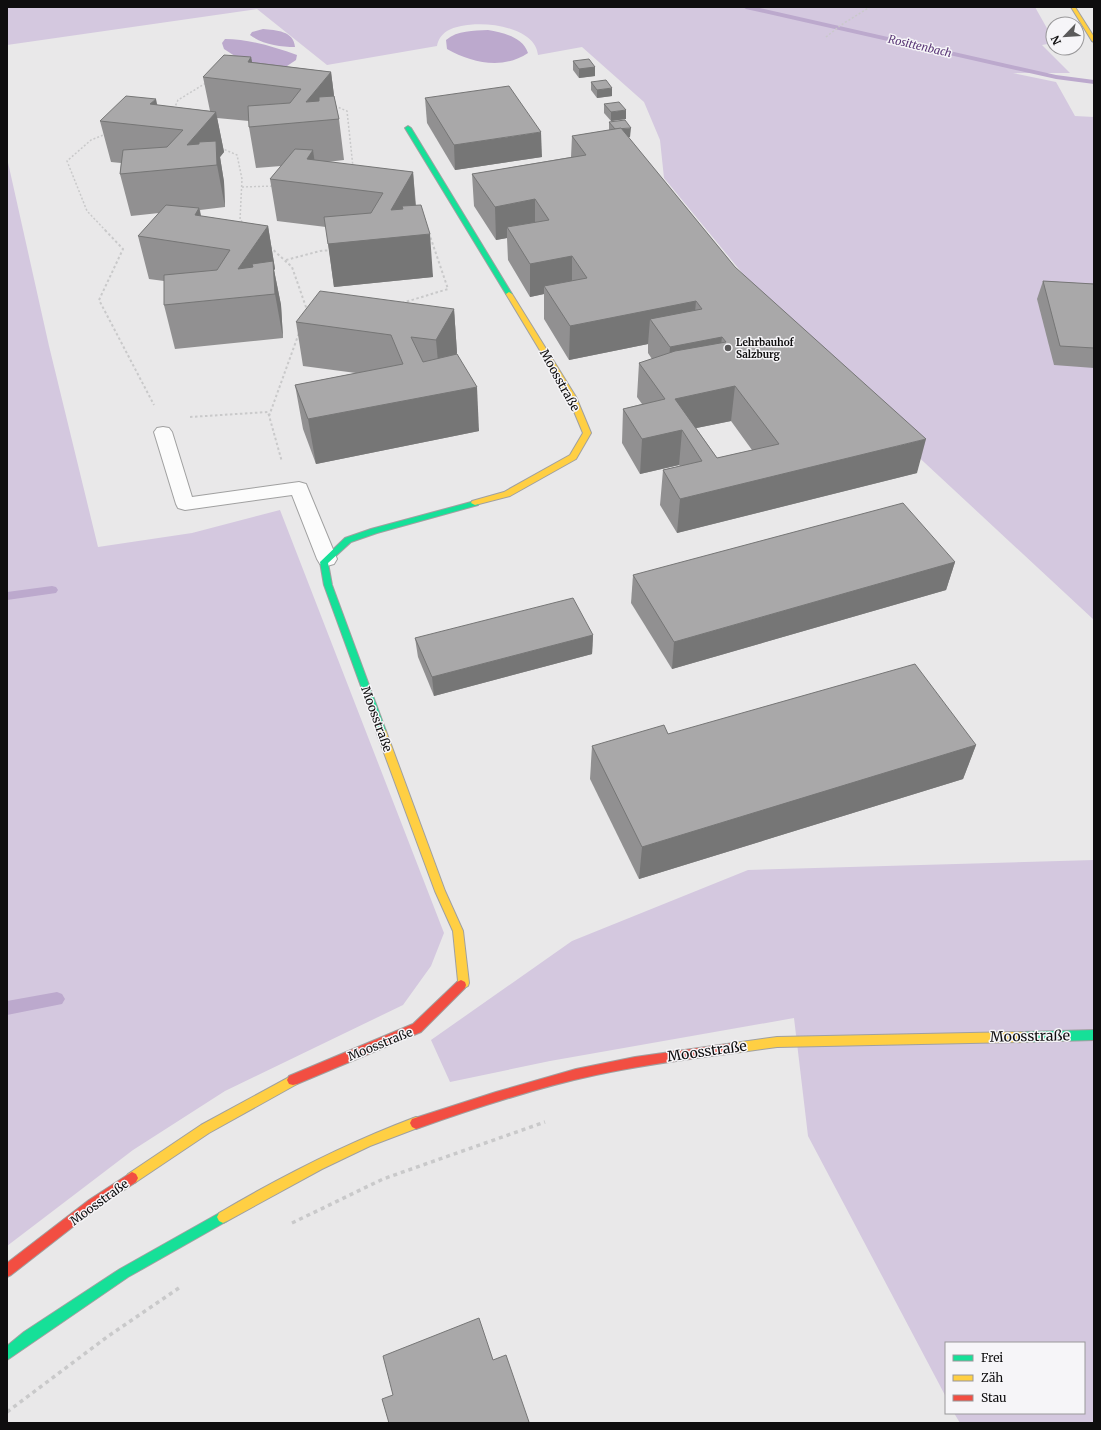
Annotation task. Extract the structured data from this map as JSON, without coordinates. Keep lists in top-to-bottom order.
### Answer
{
  "streets": {
    "main road": ["Moosstraße"]
  },
  "water": ["Rosittenbach"],
  "places": ["Lehrbauhof Salzburg"],
  "legend": ["Frei", "Zäh", "Stau"],
  "north": "bottom left"
}
